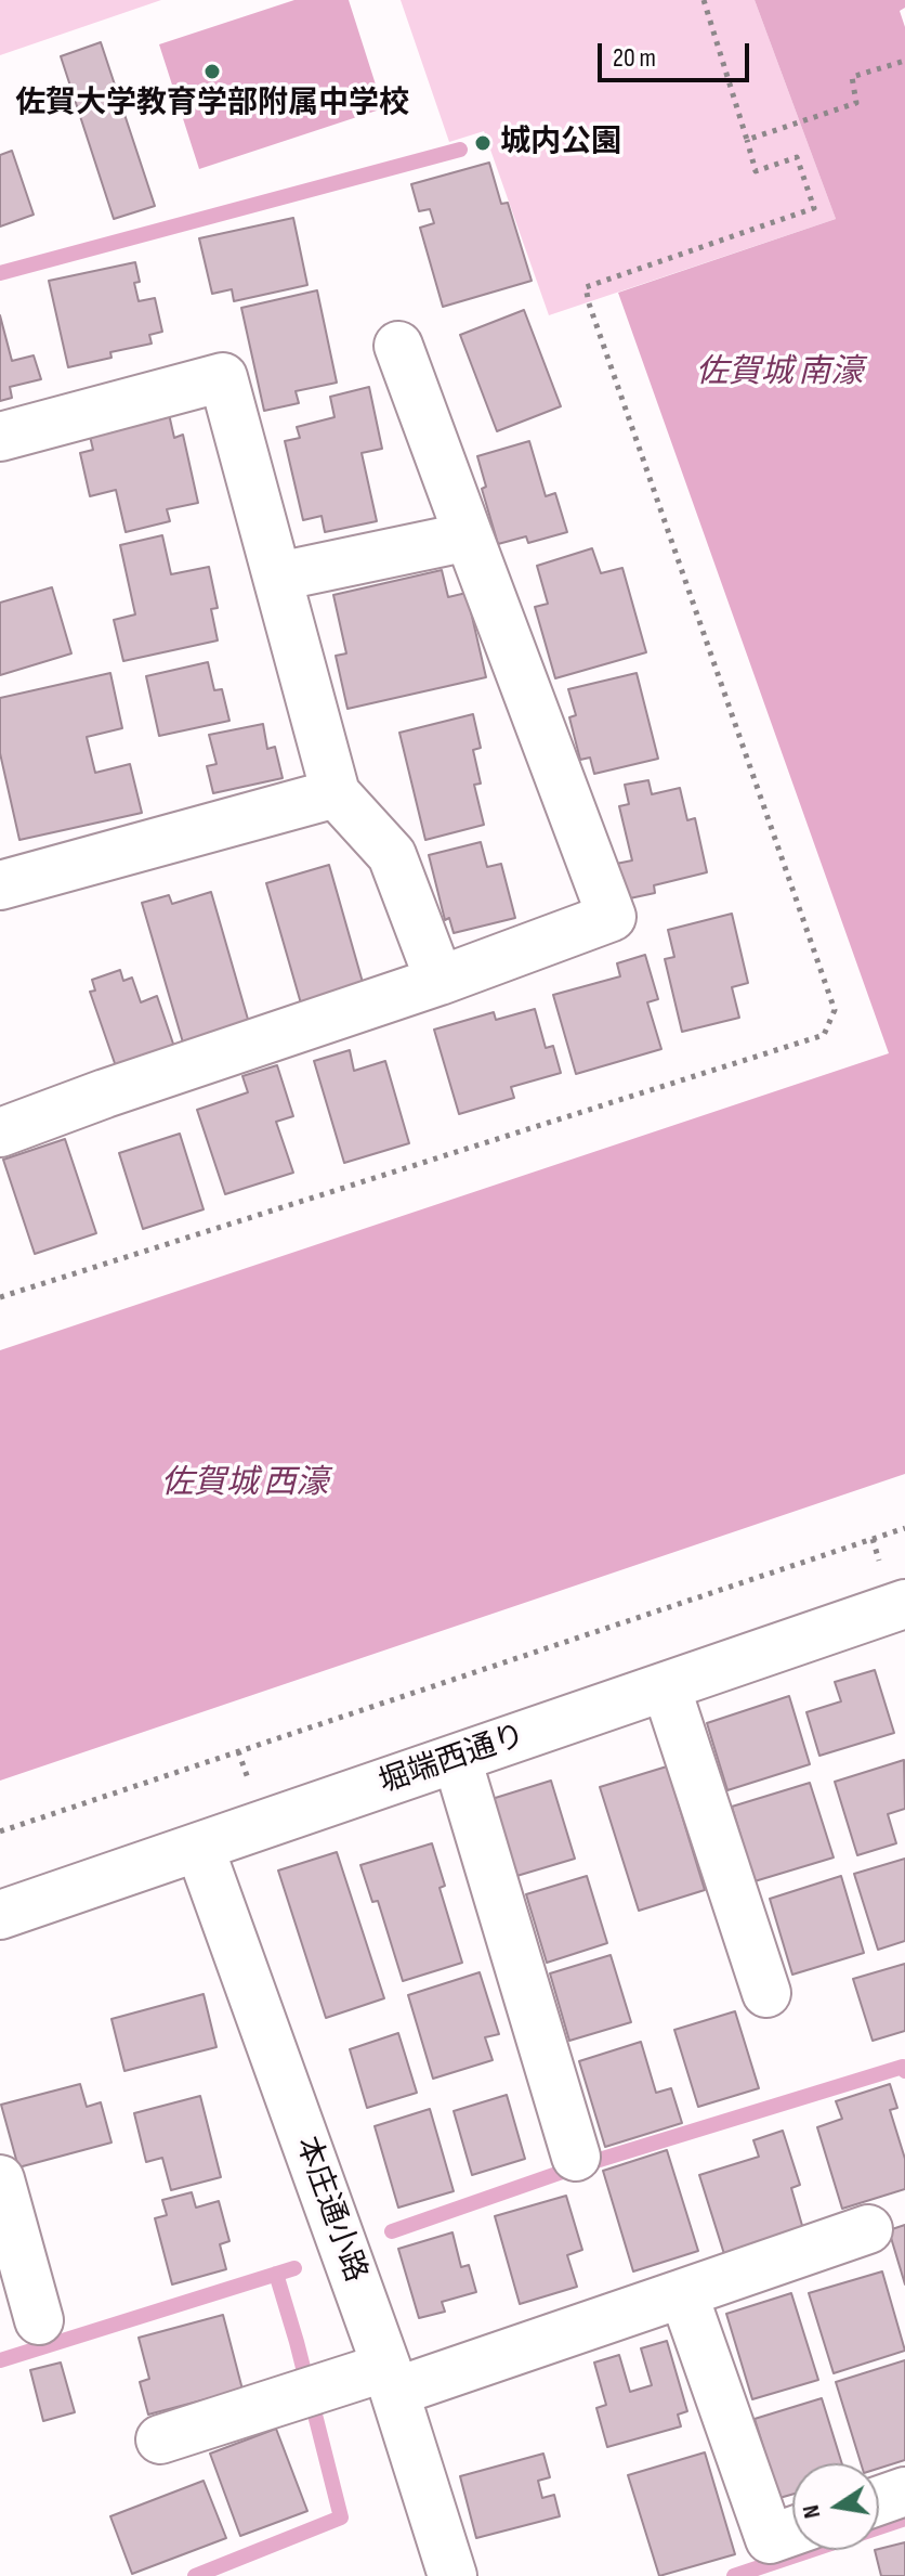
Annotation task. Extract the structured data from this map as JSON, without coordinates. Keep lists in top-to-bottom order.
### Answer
{
  "streets": {
    "street": ["堀端西通り", "本庄通小路"]
  },
  "crossings": [
    ["堀端西通り", "本庄通小路"]
  ],
  "water": ["佐賀城 南濠", "佐賀城 西濠"],
  "places": ["佐賀大学教育学部附属中学校", "城内公園"],
  "scale_bar": "20 m",
  "north": "left"
}
